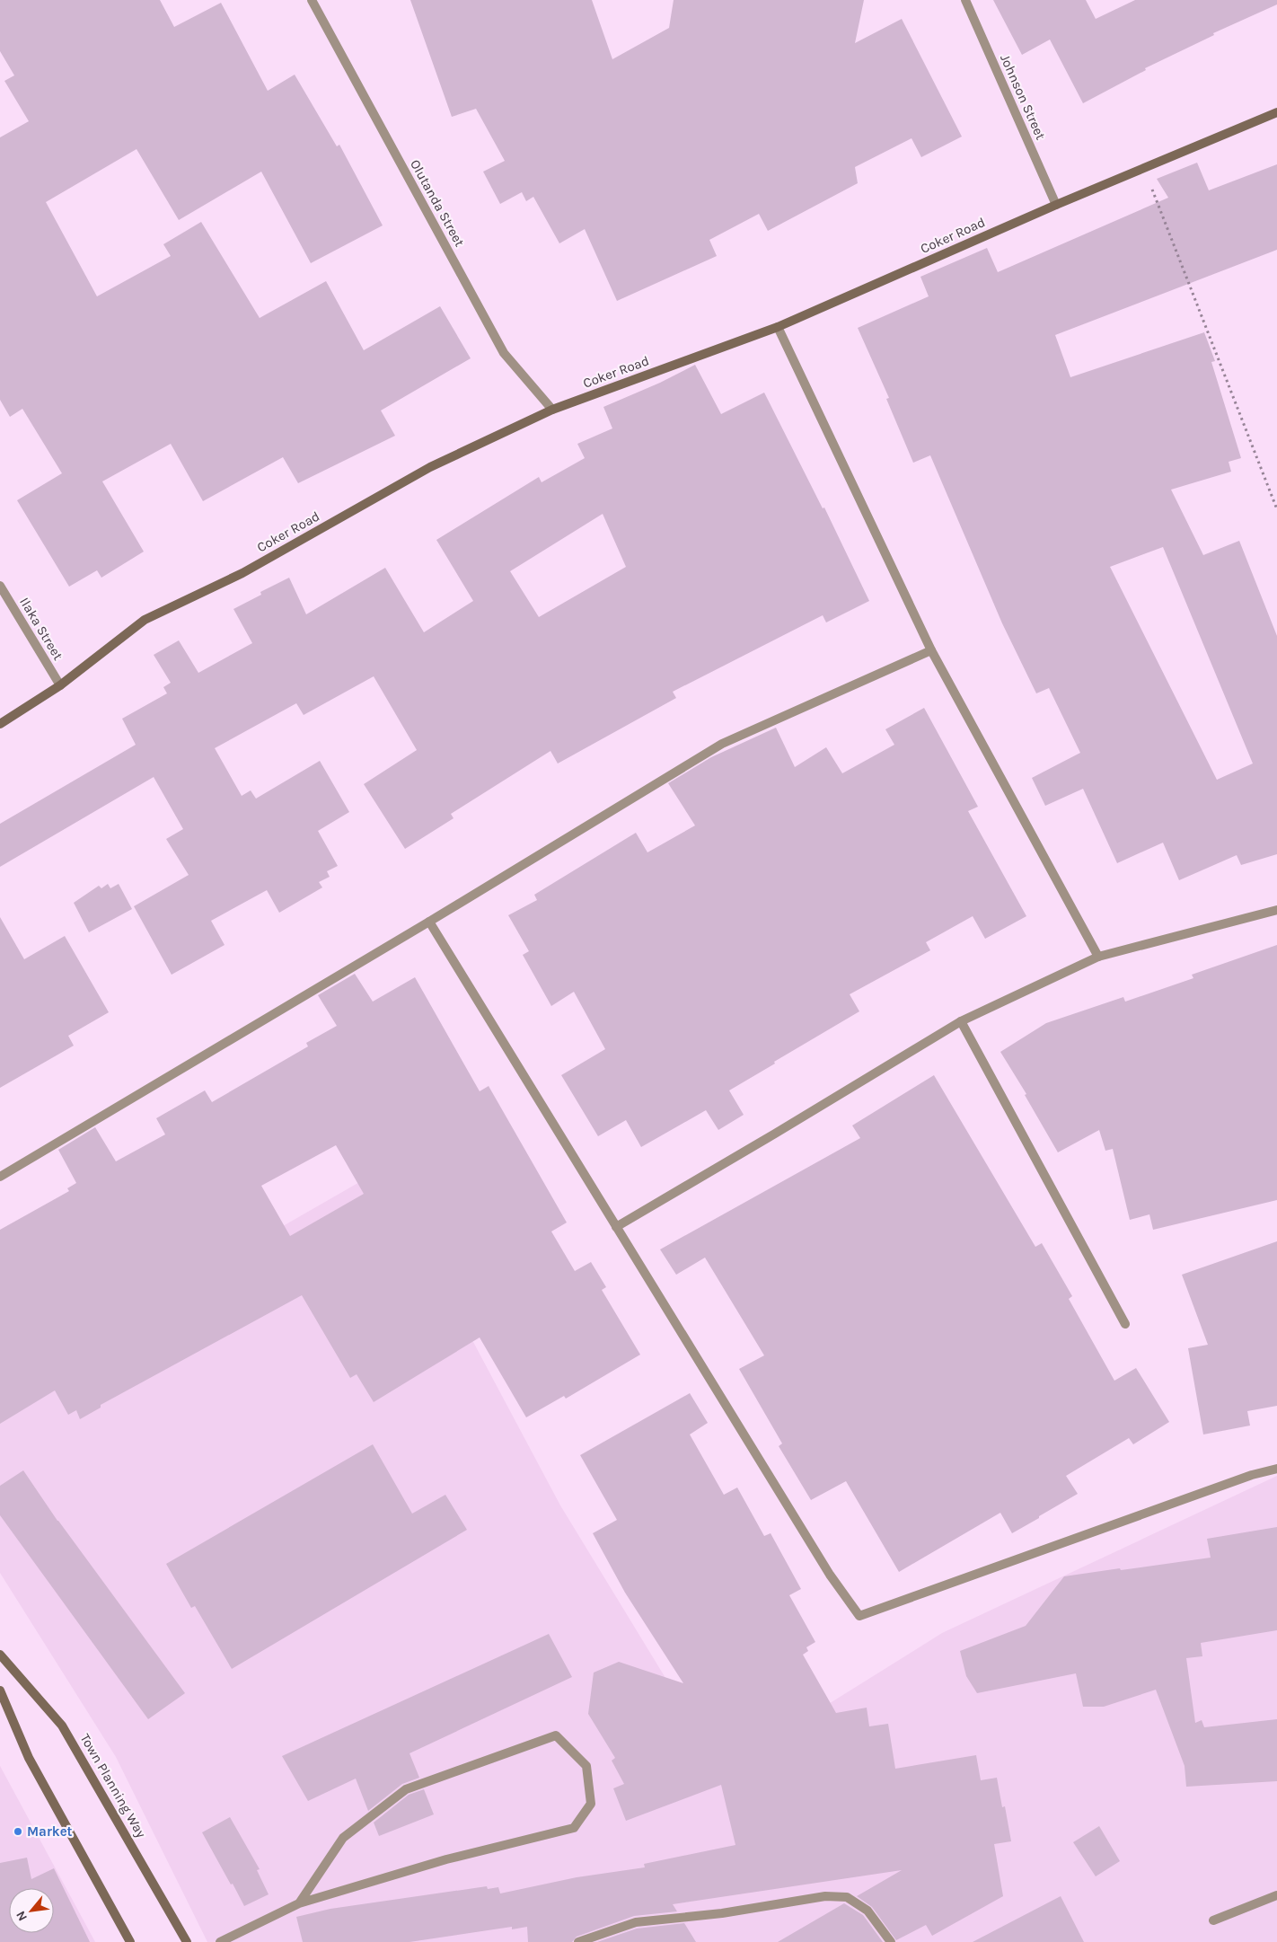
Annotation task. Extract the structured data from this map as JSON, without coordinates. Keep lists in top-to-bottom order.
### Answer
{
  "streets": {
    "main road": ["Coker Road", "Town Planning Way"],
    "street": ["Johnson Street", "Olutanda Street", "Ilaka Street"]
  },
  "crossings": [
    ["Johnson Street", "Coker Road"],
    ["Olutanda Street", "Coker Road"],
    ["Coker Road", "Ilaka Street"]
  ],
  "places": ["Market"],
  "north": "bottom left"
}
